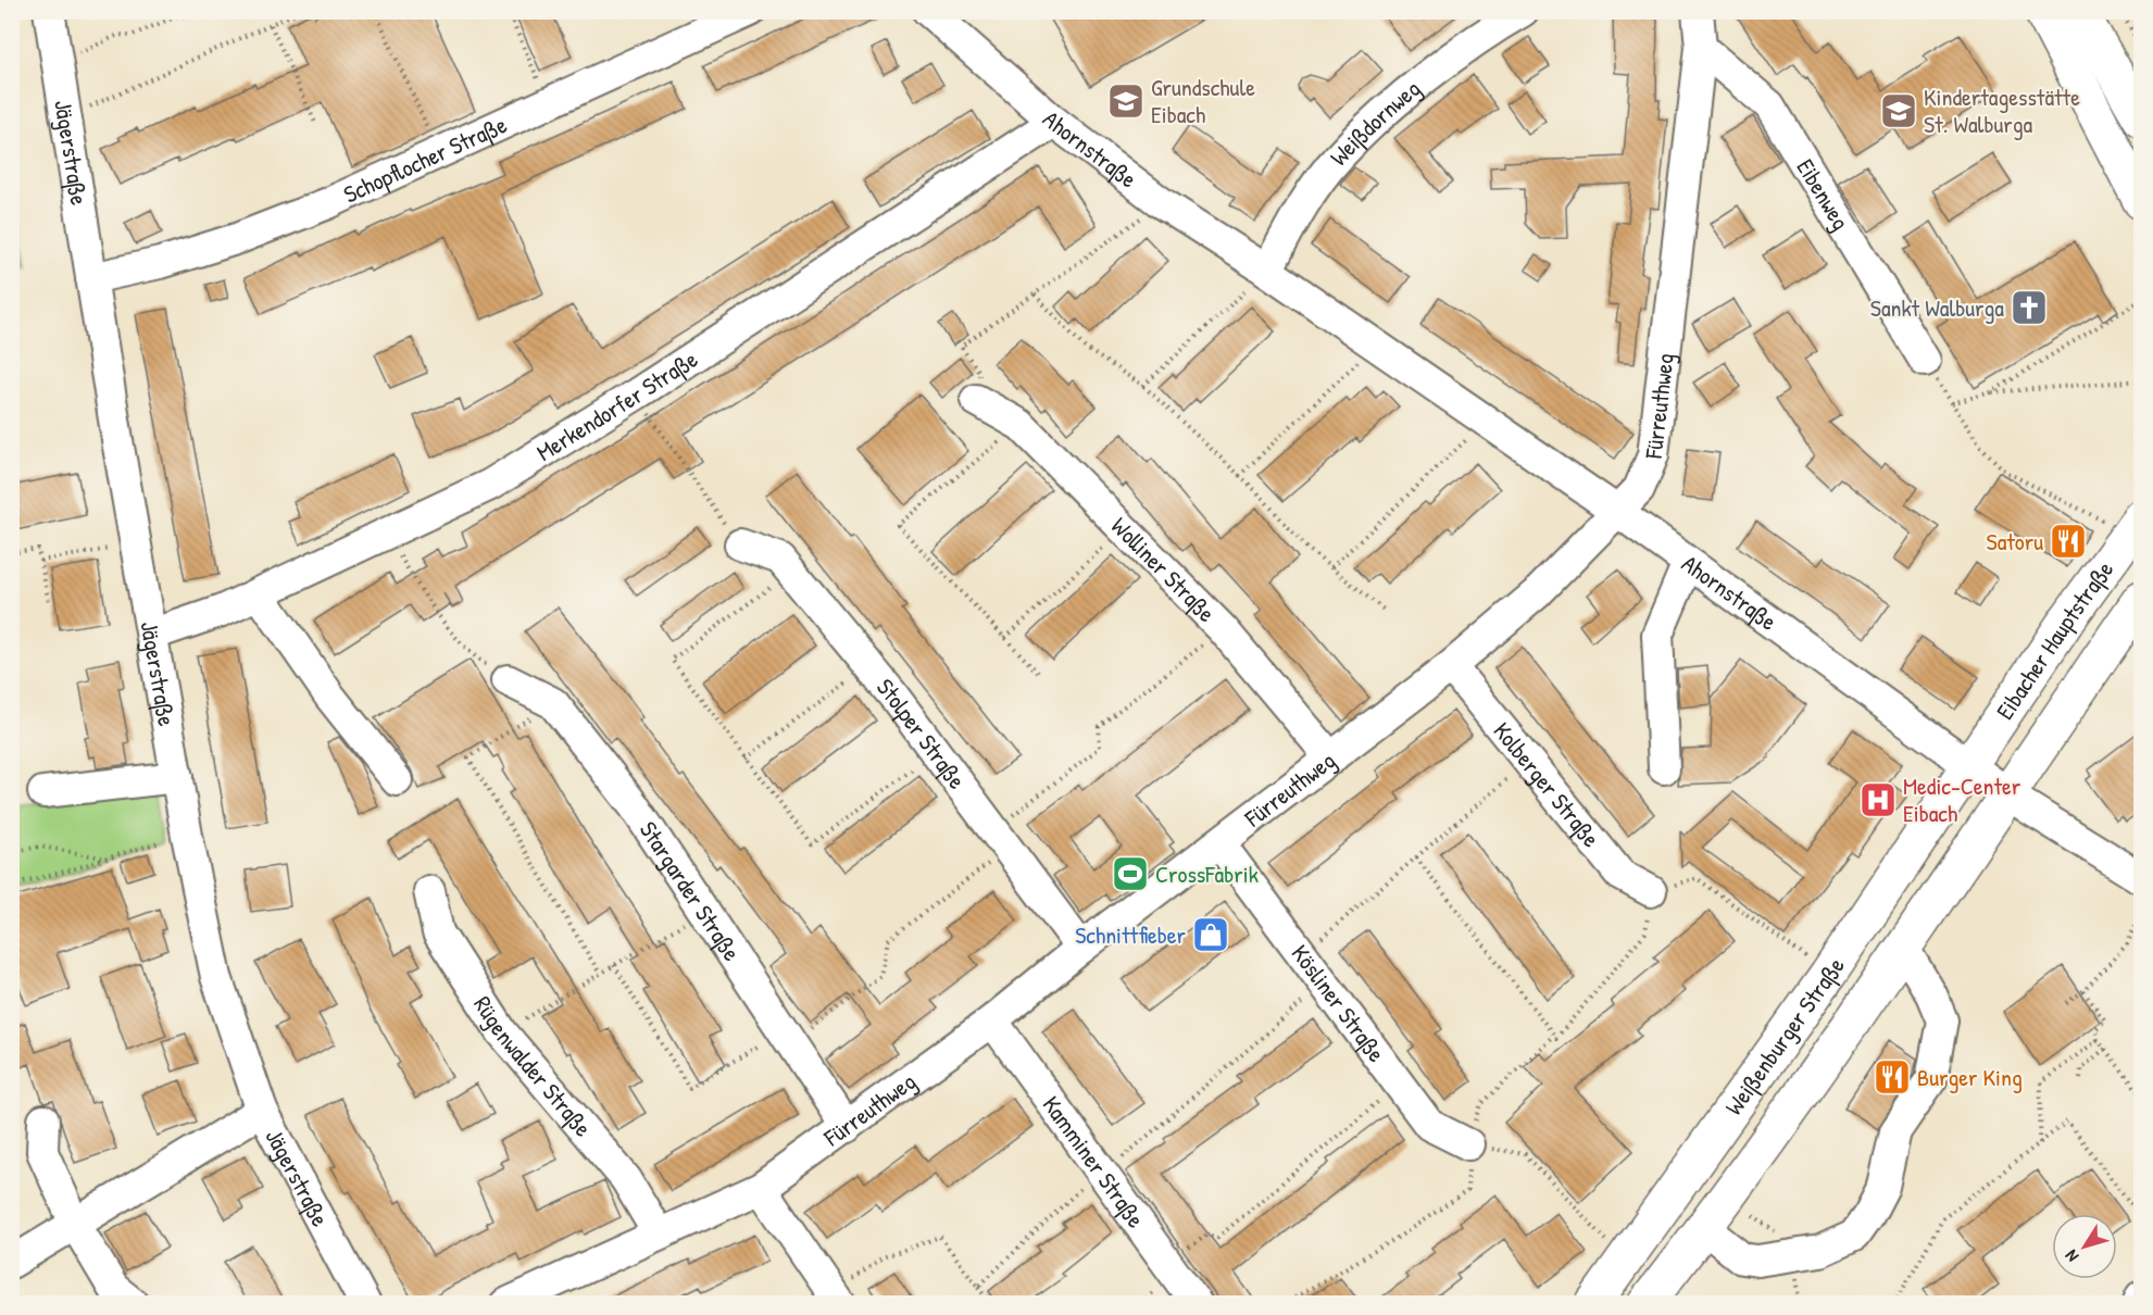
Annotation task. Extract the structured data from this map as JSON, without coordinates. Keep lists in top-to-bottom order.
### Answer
{
  "streets": {
    "main road": ["Eibacher Hauptstraße", "Weißenburger Straße"],
    "street": [
      "Weißdornweg",
      "Ahornstraße",
      "Jägerstraße",
      "Schopflocher Straße",
      "Eibenweg",
      "Merkendorfer Straße",
      "Fürreuthweg",
      "Wolliner Straße",
      "Stolper Straße",
      "Kolberger Straße",
      "Stargarder Straße",
      "Kösliner Straße",
      "Rügenwalder Straße",
      "Kamminer Straße"
    ]
  },
  "crossings": [
    ["Weißdornweg", "Ahornstraße"],
    ["Ahornstraße", "Merkendorfer Straße"],
    ["Ahornstraße", "Fürreuthweg"],
    ["Ahornstraße", "Eibacher Hauptstraße"],
    ["Ahornstraße", "Weißenburger Straße"],
    ["Jägerstraße", "Schopflocher Straße"],
    ["Jägerstraße", "Merkendorfer Straße"],
    ["Eibenweg", "Fürreuthweg"],
    ["Fürreuthweg", "Wolliner Straße"],
    ["Fürreuthweg", "Stolper Straße"],
    ["Fürreuthweg", "Kolberger Straße"],
    ["Fürreuthweg", "Stargarder Straße"],
    ["Fürreuthweg", "Kösliner Straße"],
    ["Fürreuthweg", "Rügenwalder Straße"],
    ["Fürreuthweg", "Kamminer Straße"],
    ["Eibacher Hauptstraße", "Weißenburger Straße"]
  ],
  "places": {
    "school or university": ["Grundschule Eibach", "Kindertagesstätte St. Walburga"],
    "church": ["Sankt Walburga"],
    "restaurant": ["Satoru", "Burger King"],
    "hospital": ["Medic-Center Eibach"],
    "sports": ["CrossFabrik"],
    "shop": ["Schnittfieber"]
  },
  "north": "bottom left"
}
